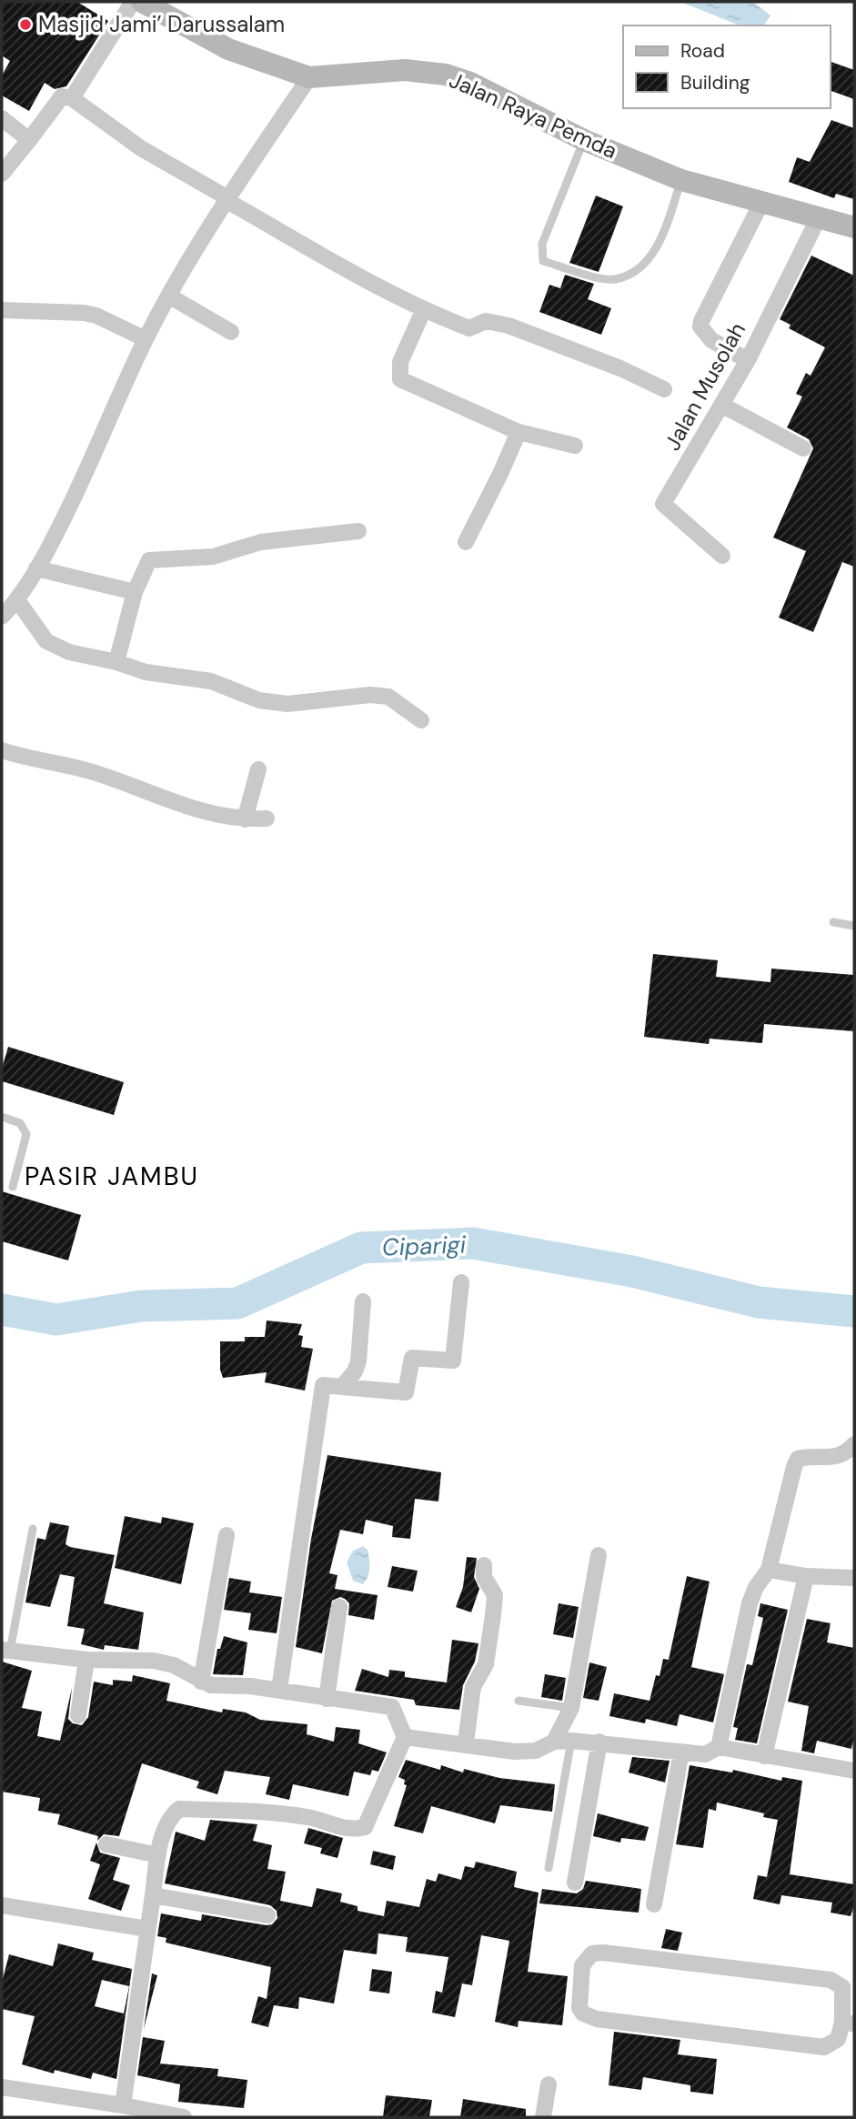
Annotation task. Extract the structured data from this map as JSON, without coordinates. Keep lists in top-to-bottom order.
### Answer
{
  "streets": {
    "main road": ["Jalan Raya Pemda"],
    "street": ["Jalan Musolah"]
  },
  "crossings": [
    ["Jalan Raya Pemda", "Jalan Musolah"]
  ],
  "districts": ["PASIR JAMBU"],
  "water": ["Ciparigi"],
  "places": ["Masjid Jami’ Darussalam"],
  "legend": ["Road", "Building"]
}
